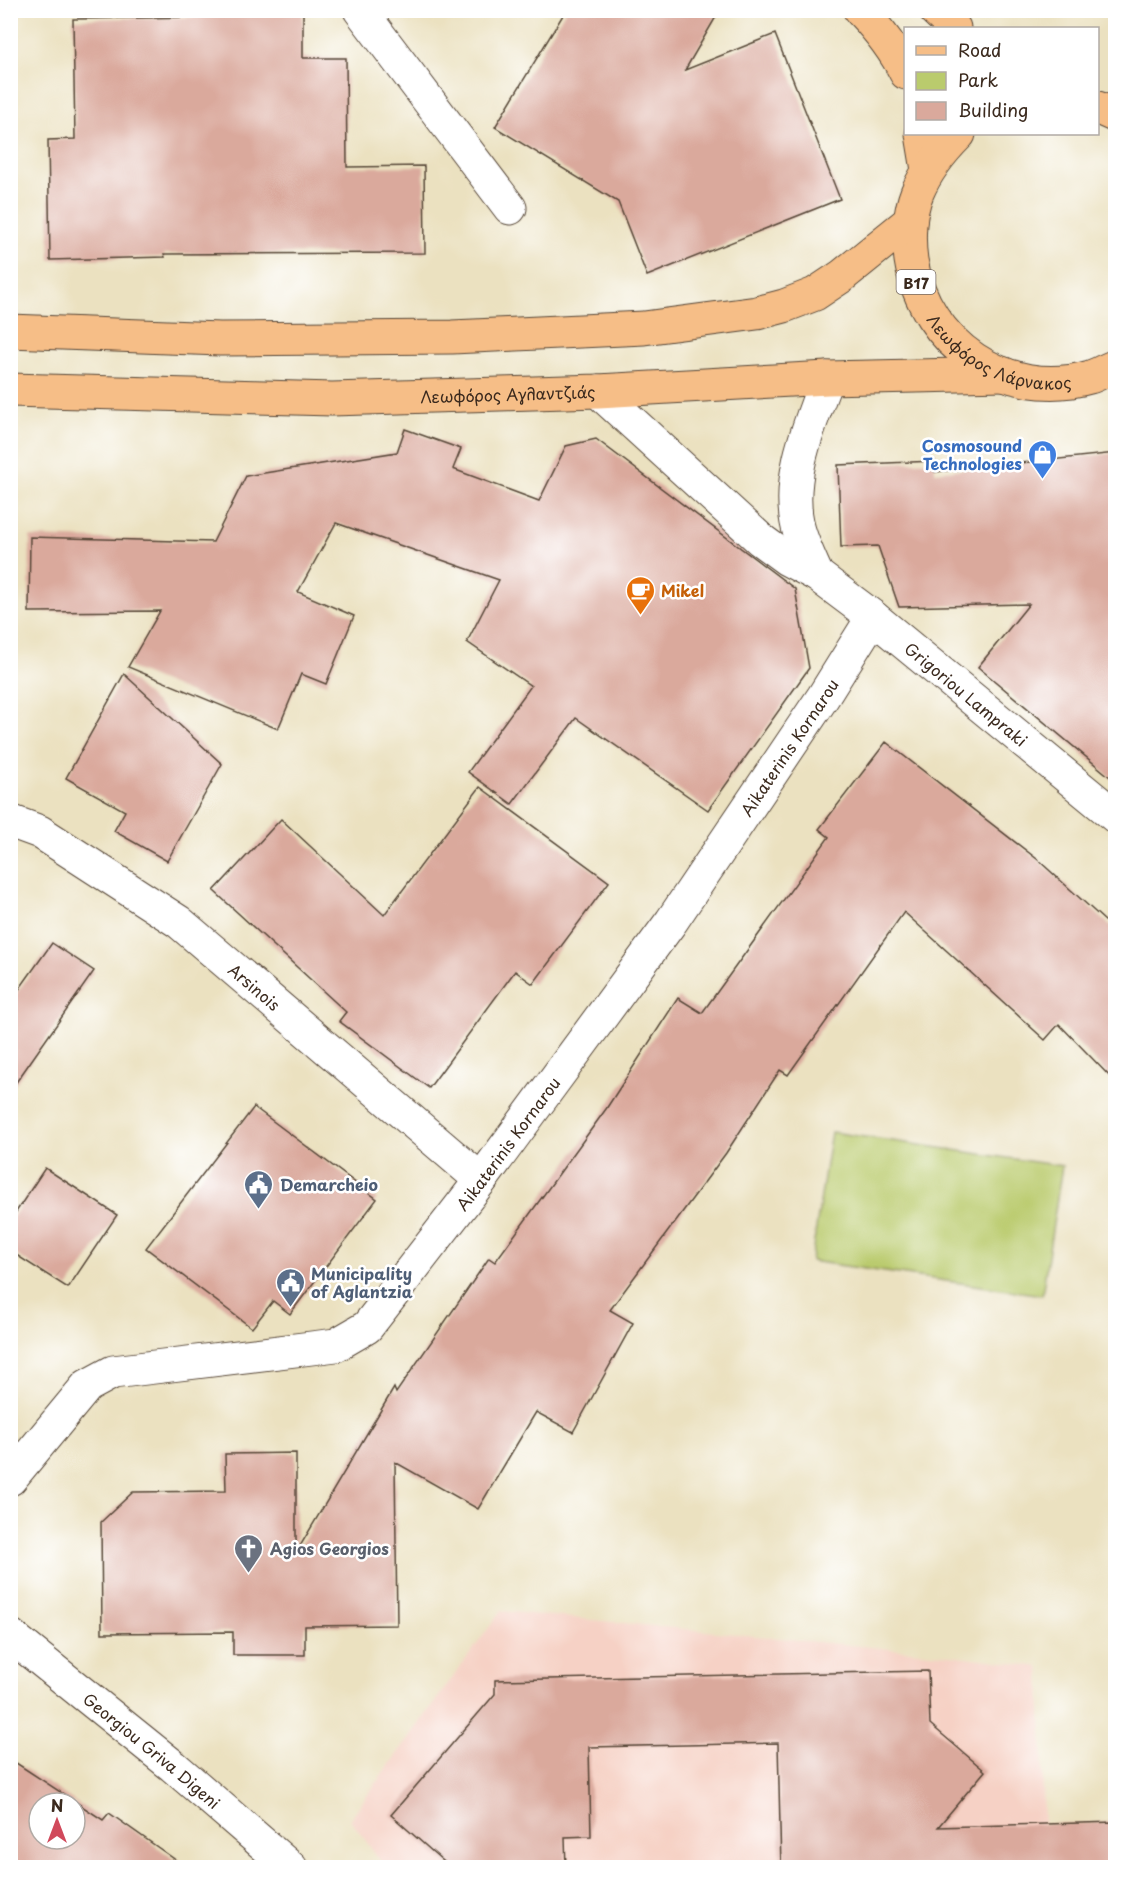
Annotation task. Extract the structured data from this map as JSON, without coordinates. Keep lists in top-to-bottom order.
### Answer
{
  "streets": {
    "main road": ["B17", "Λεωφόρος Λάρνακος", "Λεωφόρος Αγλαντζιάς"],
    "street": [
      "Grigoriou Lampraki",
      "Aikaterinis Kornarou",
      "Arsinois",
      "Georgiou Griva Digeni"
    ]
  },
  "crossings": [
    ["Λεωφόρος Λάρνακος", "Λεωφόρος Αγλαντζιάς"],
    ["Λεωφόρος Αγλαντζιάς", "Grigoriou Lampraki"],
    ["Grigoriou Lampraki", "Aikaterinis Kornarou"],
    ["Aikaterinis Kornarou", "Arsinois"]
  ],
  "places": {
    "shop": ["Cosmosound Technologies"],
    "cafe": ["Mikel"],
    "public building": ["Demarcheio", "Municipality of Aglantzia"],
    "church": ["Agios Georgios"]
  },
  "legend": ["Road", "Park", "Building"],
  "north": "top"
}
